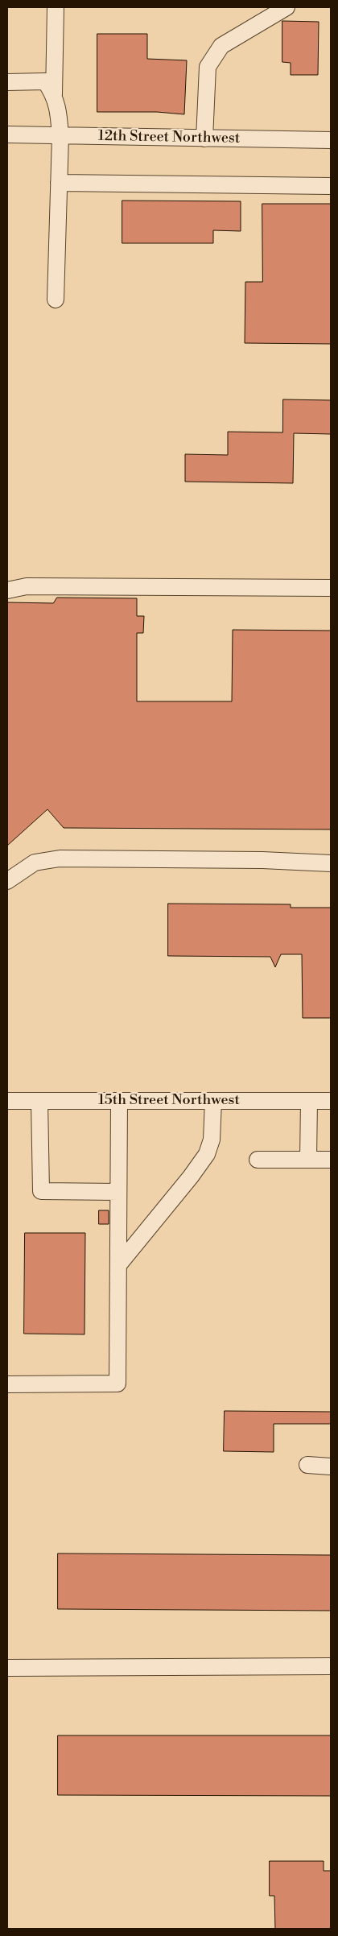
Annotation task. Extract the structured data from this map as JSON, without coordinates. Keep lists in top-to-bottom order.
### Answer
{
  "streets": {
    "street": ["12th Street Northwest", "15th Street Northwest"]
  }
}
